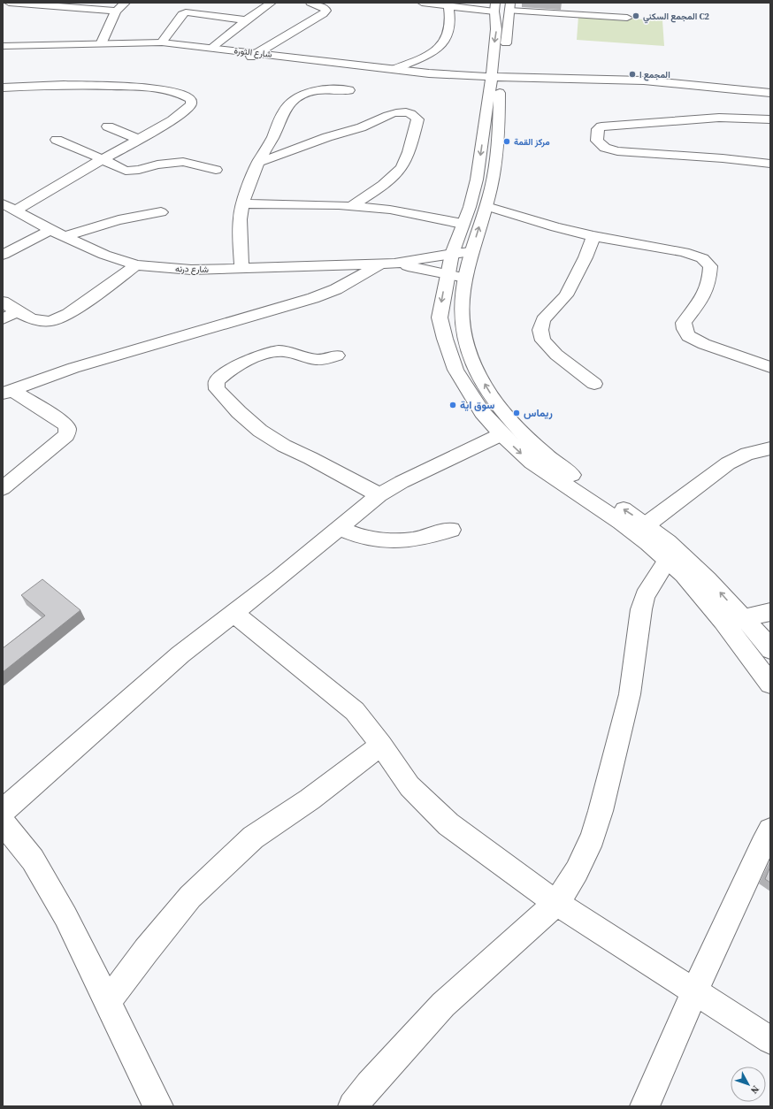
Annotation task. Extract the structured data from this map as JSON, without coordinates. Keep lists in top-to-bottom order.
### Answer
{
  "streets": {
    "street": ["شارع الثورة", "شارع درنه"]
  },
  "places": [
    "المجمع السكني C2",
    "المجمع ا",
    "مركز القمة",
    "سوق اية",
    "ريماس"
  ],
  "north": "bottom right"
}
